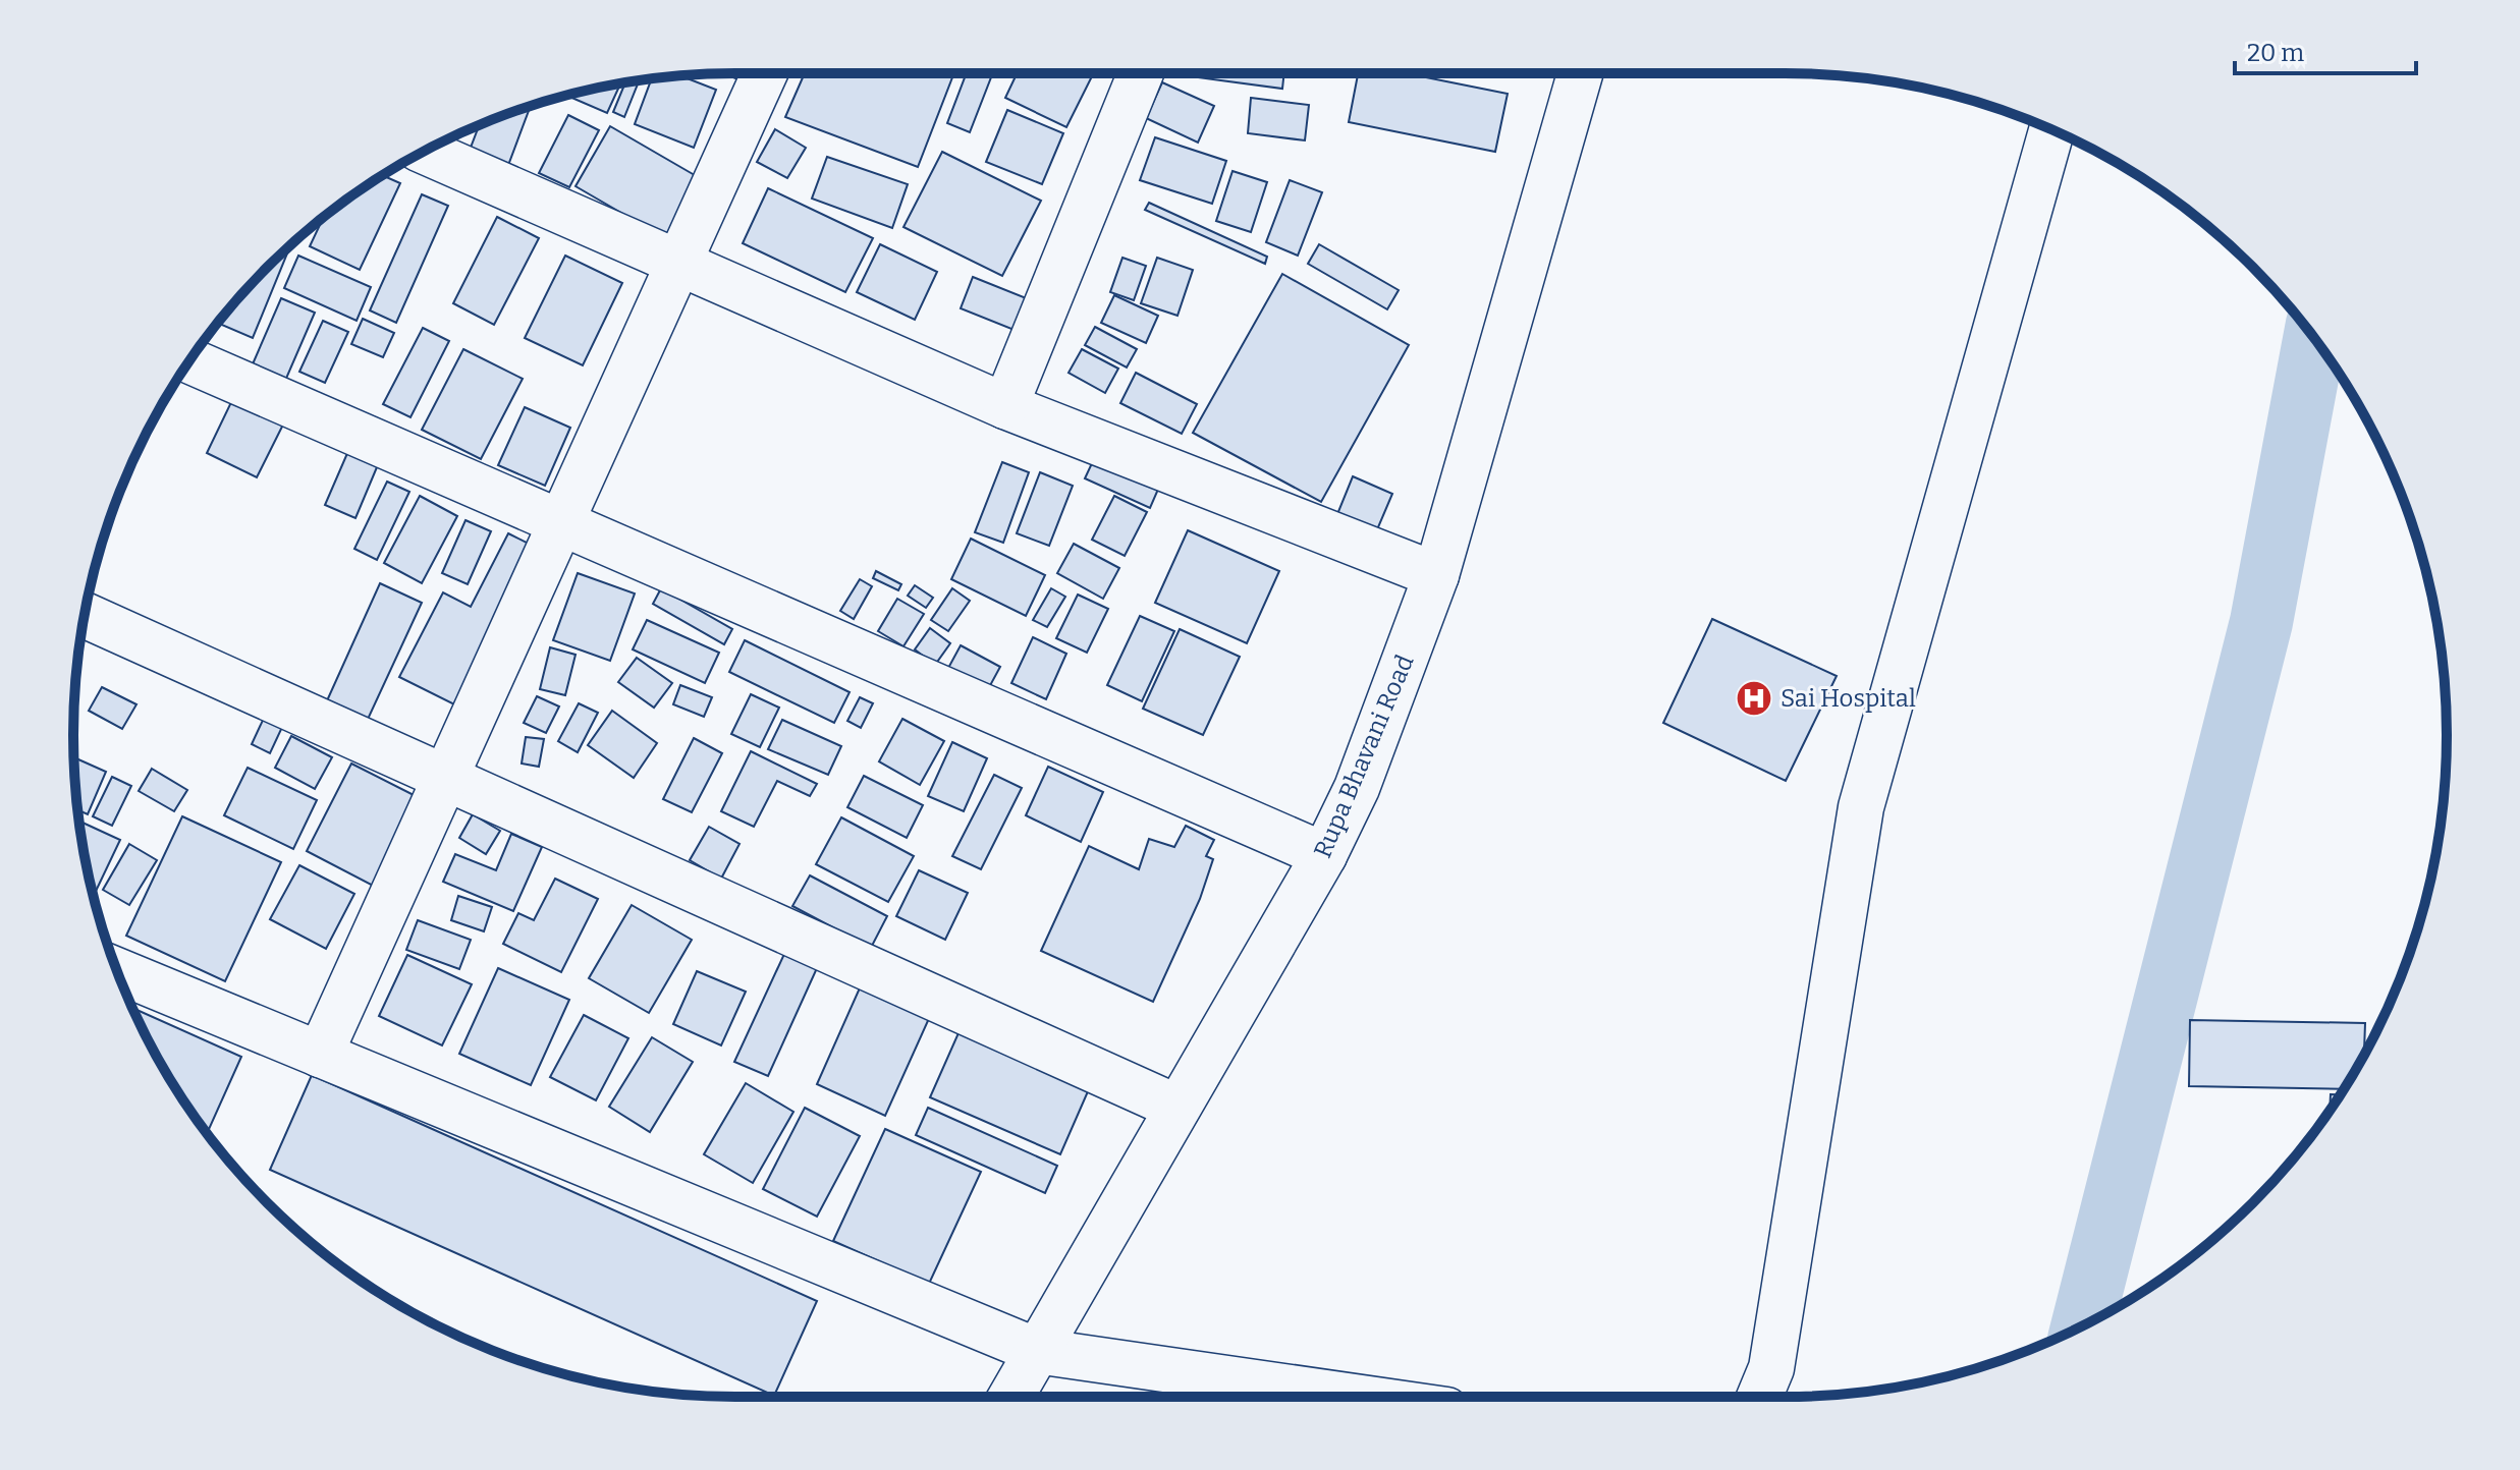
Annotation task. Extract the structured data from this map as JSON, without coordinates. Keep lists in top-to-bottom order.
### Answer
{
  "streets": {
    "street": ["Rupa Bhavani Road"]
  },
  "places": {
    "hospital": ["Sai Hospital"]
  },
  "scale_bar": "20 m"
}
